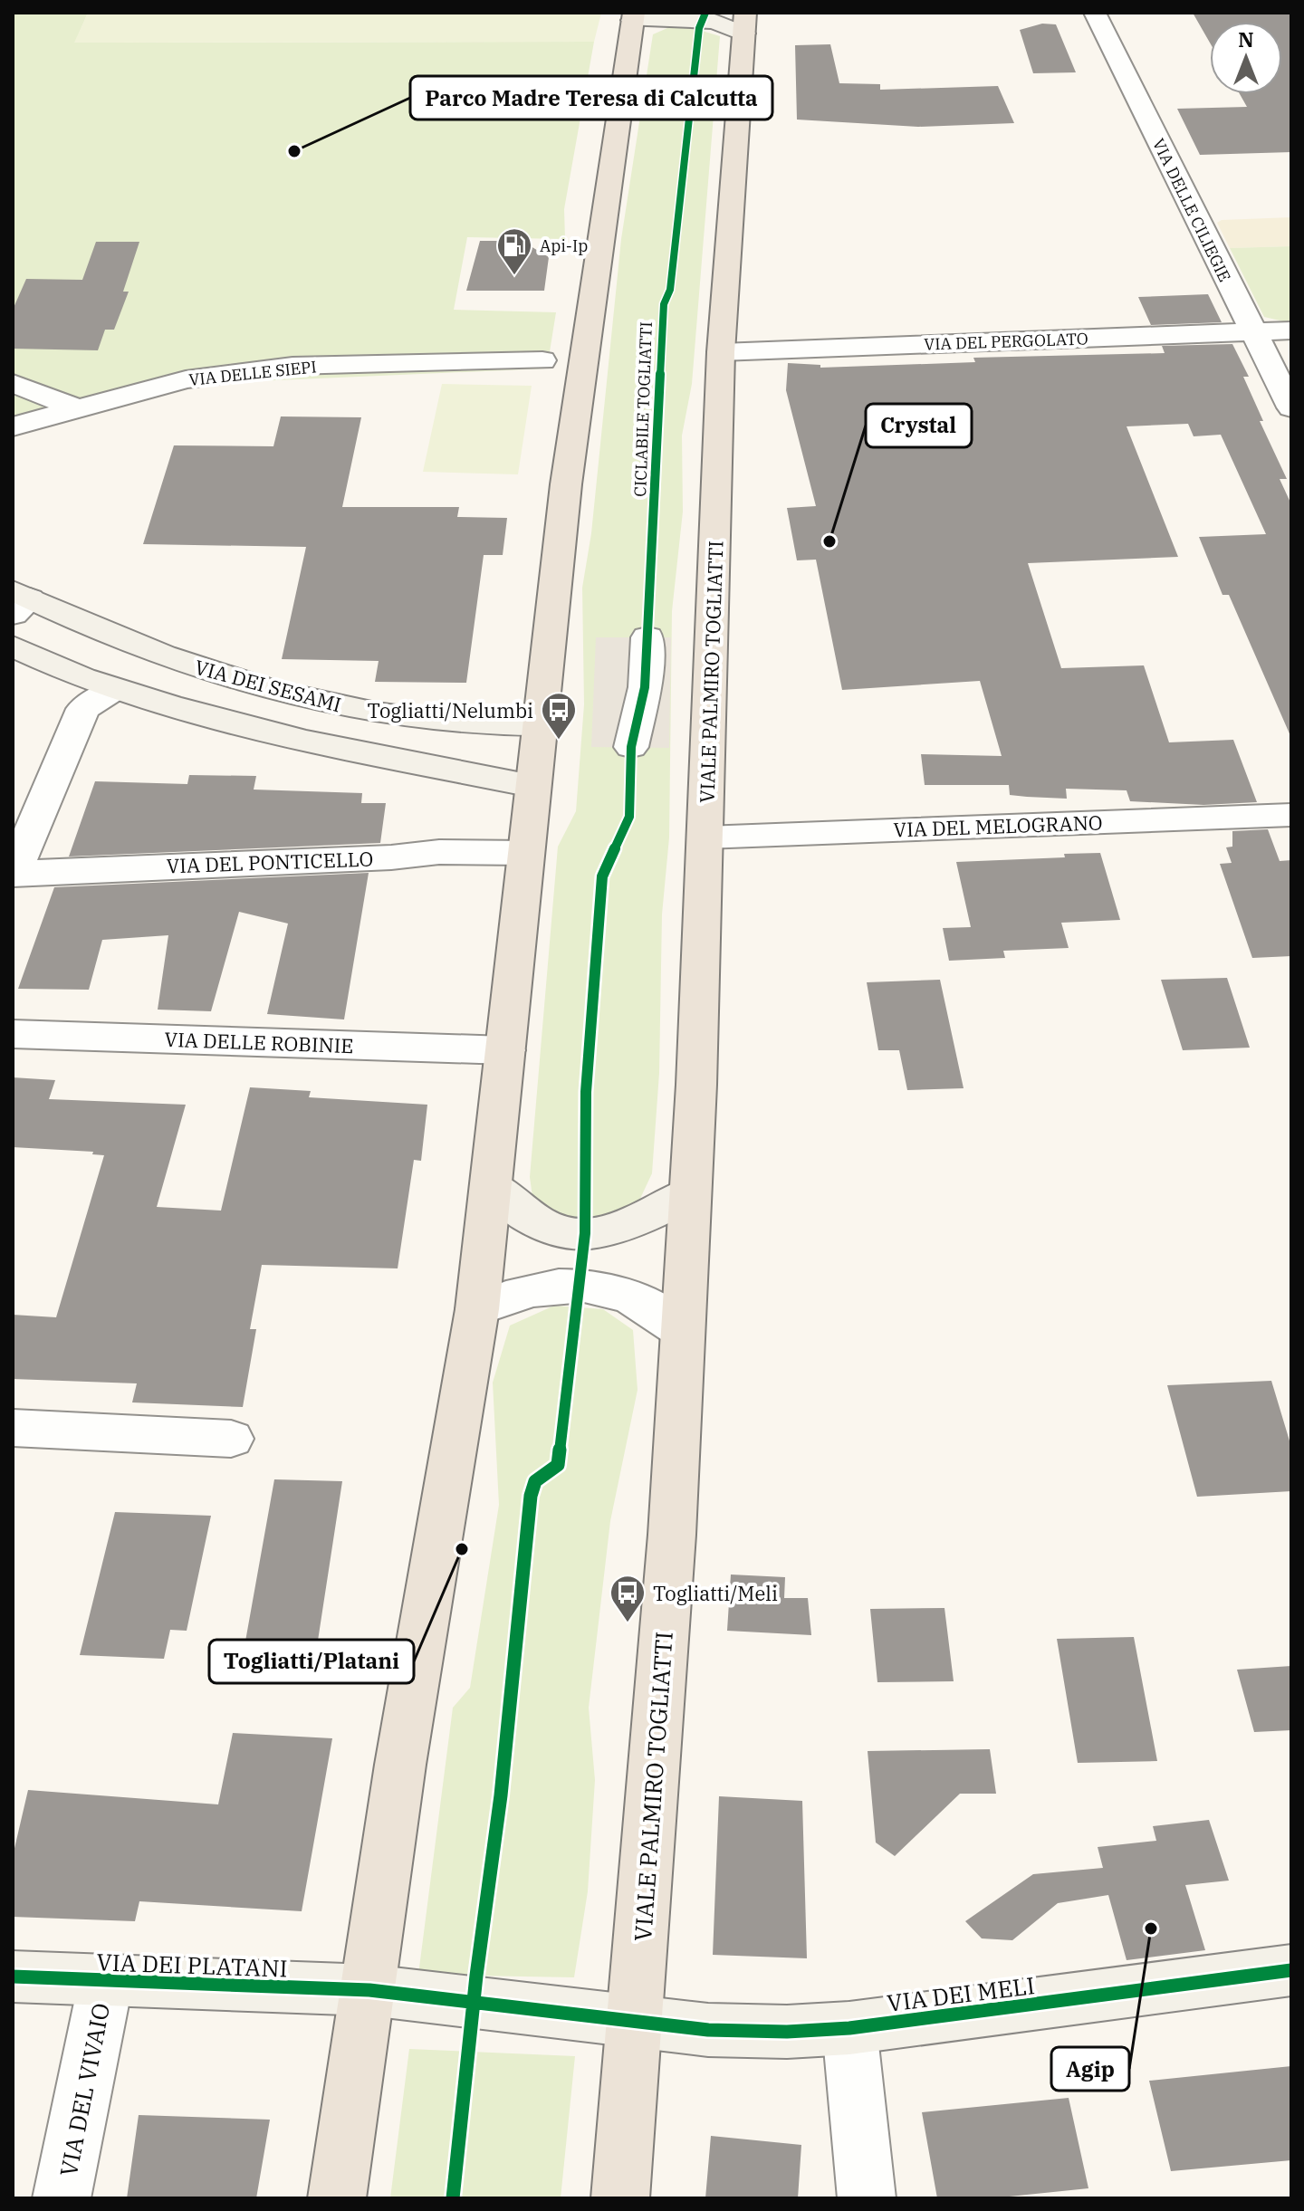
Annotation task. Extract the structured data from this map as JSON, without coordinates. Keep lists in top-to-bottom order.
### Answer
{
  "streets": {
    "main road": ["VIALE PALMIRO TOGLIATTI"],
    "street": [
      "VIA DELLE CILIEGIE",
      "VIA DEL PERGOLATO",
      "VIA DELLE SIEPI",
      "VIA DEI SESAMI",
      "VIA DEL MELOGRANO",
      "VIA DEL PONTICELLO",
      "VIA DELLE ROBINIE",
      "VIA DEI PLATANI",
      "VIA DEI MELI",
      "VIA DEL VIVAIO"
    ],
    "cycle path": ["CICLABILE TOGLIATTI"]
  },
  "crossings": [
    ["VIA DELLE CILIEGIE", "VIA DEL PERGOLATO"],
    ["VIA DEL PERGOLATO", "VIALE PALMIRO TOGLIATTI"],
    ["VIALE PALMIRO TOGLIATTI", "VIA DEL MELOGRANO"],
    ["VIALE PALMIRO TOGLIATTI", "VIA DEI PLATANI"],
    ["VIALE PALMIRO TOGLIATTI", "VIA DEI MELI"],
    ["VIA DEI PLATANI", "VIA DEI MELI"],
    ["VIA DEI PLATANI", "VIA DEL VIVAIO"]
  ],
  "places": {
    "other": [
      "Parco Madre Teresa di Calcutta",
      "Crystal",
      "Togliatti/Platani",
      "Agip"
    ],
    "fuel station": ["Api-Ip"],
    "bus stop": ["Togliatti/Nelumbi", "Togliatti/Meli"]
  },
  "north": "top"
}
